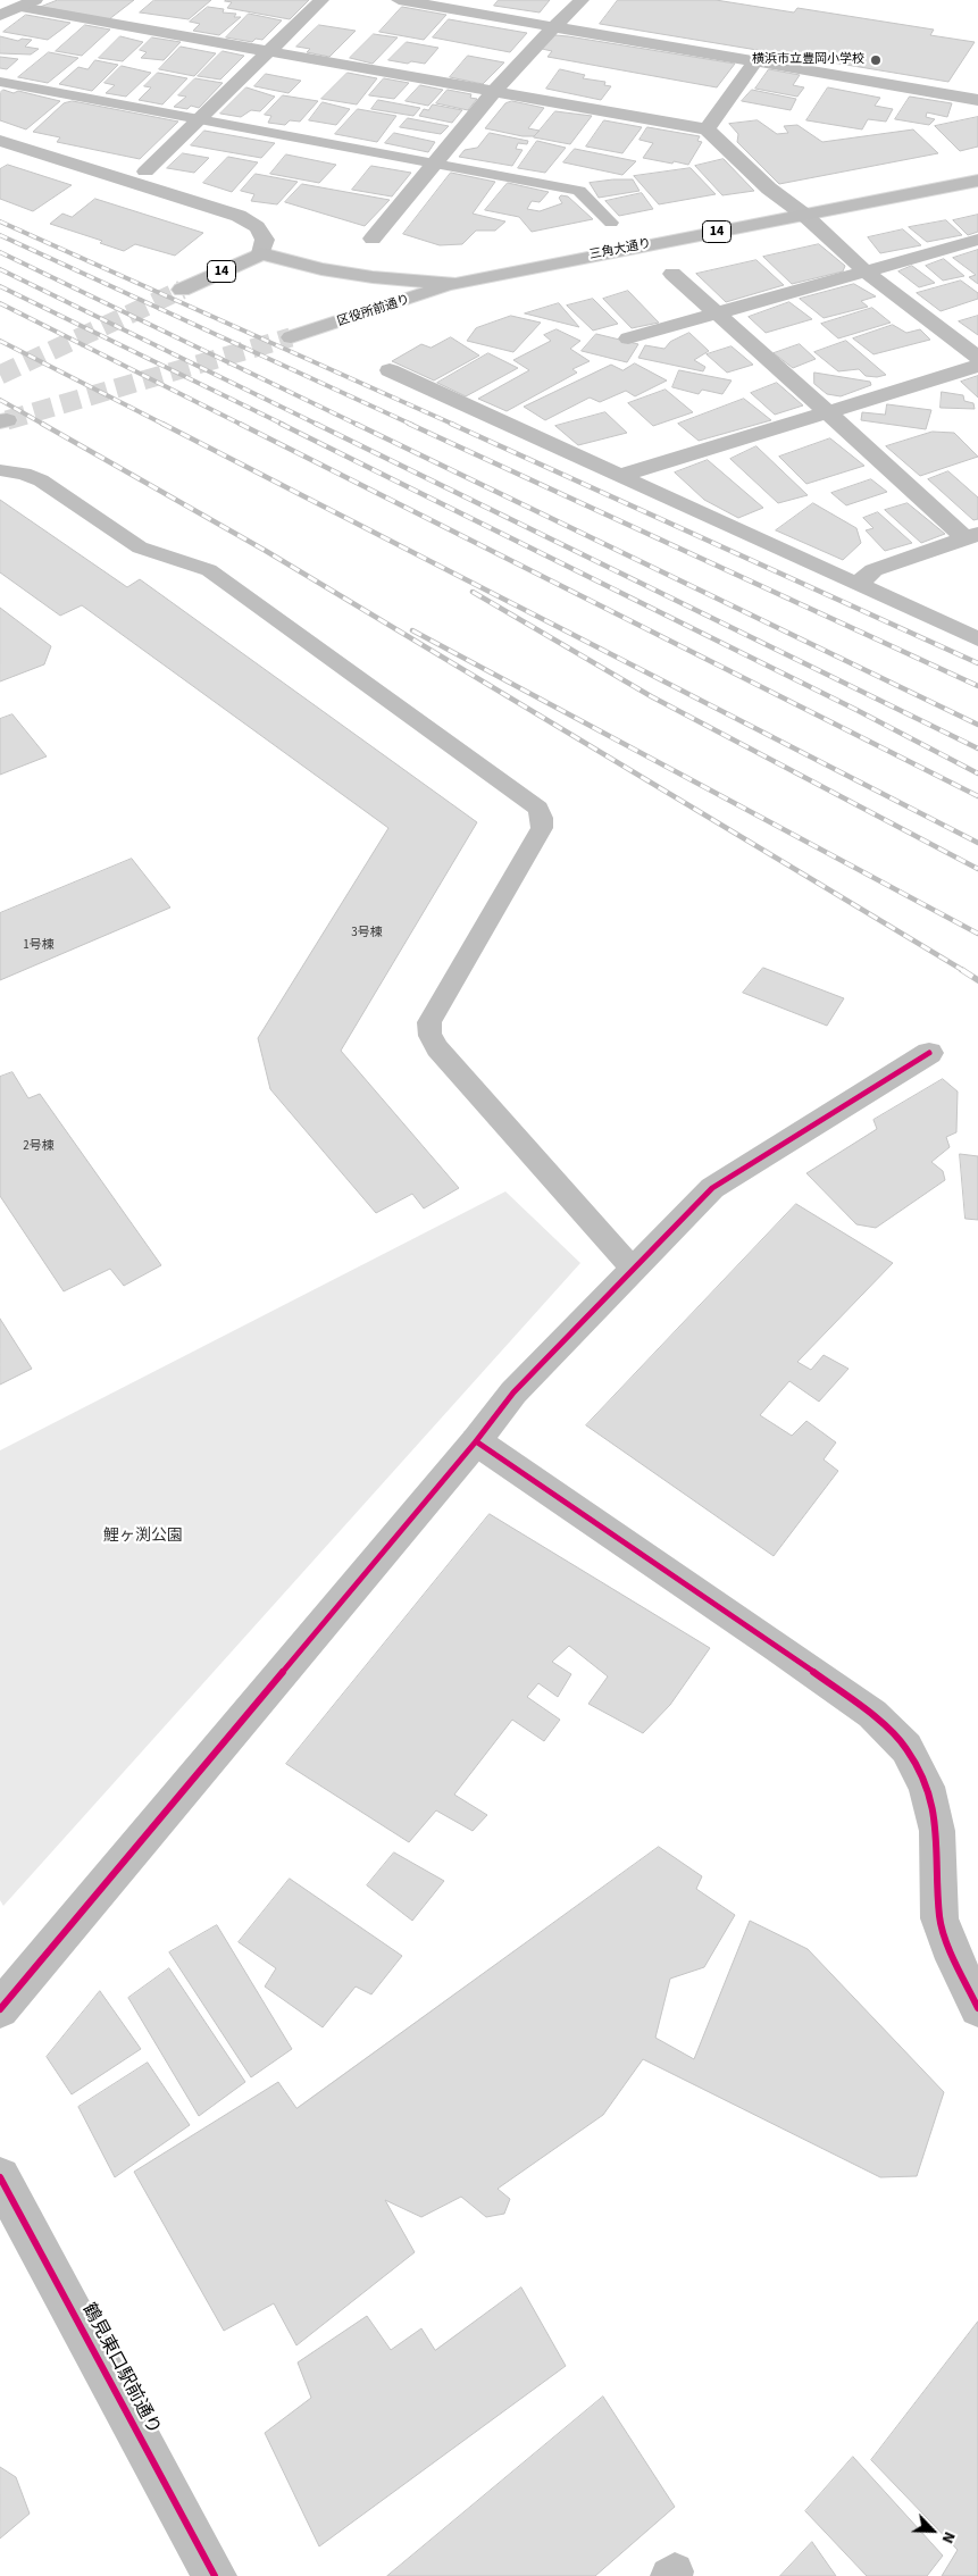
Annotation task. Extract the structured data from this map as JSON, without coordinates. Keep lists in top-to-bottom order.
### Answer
{
  "streets": {
    "main road": ["14", "三角大通り", "区役所前通り"],
    "street": ["鶴見東口駅前通り"]
  },
  "crossings": [
    ["14", "三角大通り"],
    ["三角大通り", "区役所前通り"]
  ],
  "parks": ["鯉ヶ渕公園"],
  "places": ["横浜市立豊岡小学校"],
  "house_numbers": ["3号棟", "1号棟", "2号棟"],
  "north": "bottom right"
}
